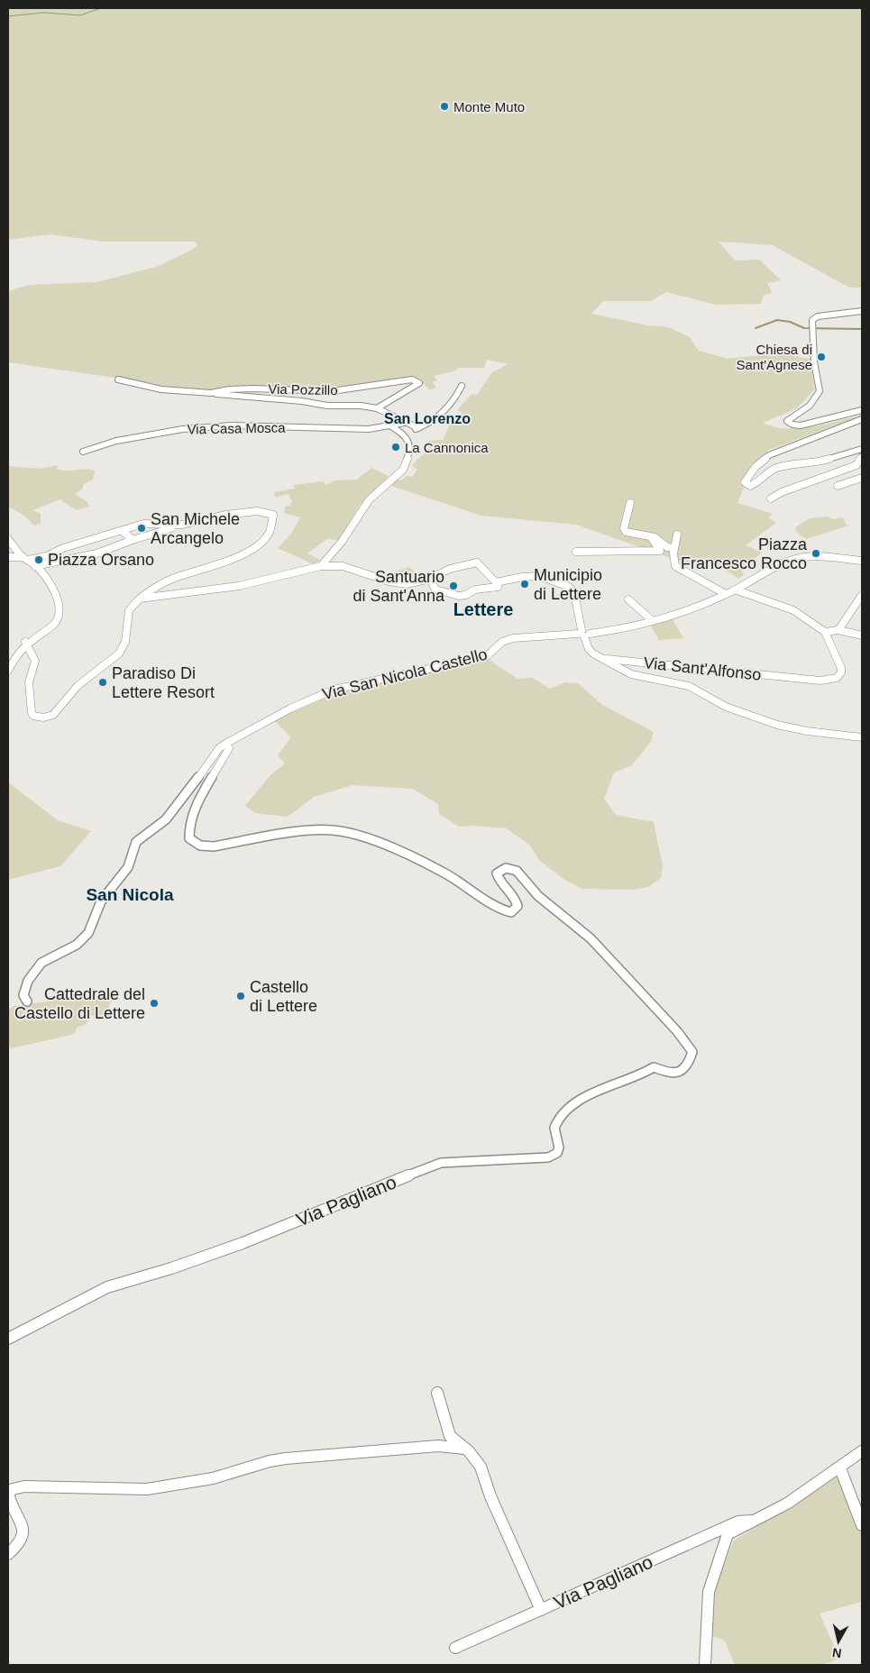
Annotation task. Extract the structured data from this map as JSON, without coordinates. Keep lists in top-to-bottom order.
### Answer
{
  "streets": {
    "street": [
      "Via Pozzillo",
      "Via Casa Mosca",
      "Via Sant'Alfonso",
      "Via San Nicola Castello",
      "Via Pagliano"
    ]
  },
  "crossings": [
    ["Via San Nicola Castello", "Via Pagliano"]
  ],
  "districts": ["San Lorenzo", "Lettere", "San Nicola"],
  "places": [
    "Monte Muto",
    "Chiesa di Sant'Agnese",
    "La Cannonica",
    "San Michele Arcangelo",
    "Piazza Francesco Rocco",
    "Piazza Orsano",
    "Municipio di Lettere",
    "Santuario di Sant'Anna",
    "Paradiso Di Lettere Resort",
    "Castello di Lettere",
    "Cattedrale del Castello di Lettere"
  ],
  "north": "bottom"
}
